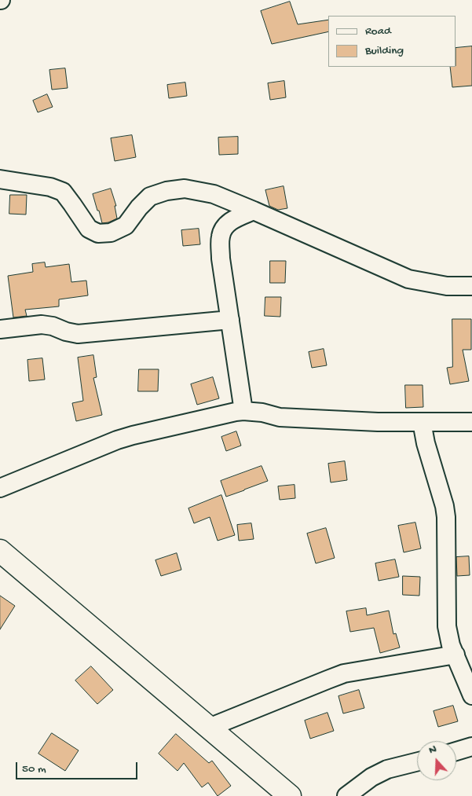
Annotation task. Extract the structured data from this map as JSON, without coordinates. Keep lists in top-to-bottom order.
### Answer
{
  "legend": ["Road", "Building"],
  "scale_bar": "50 m",
  "north": "top"
}
